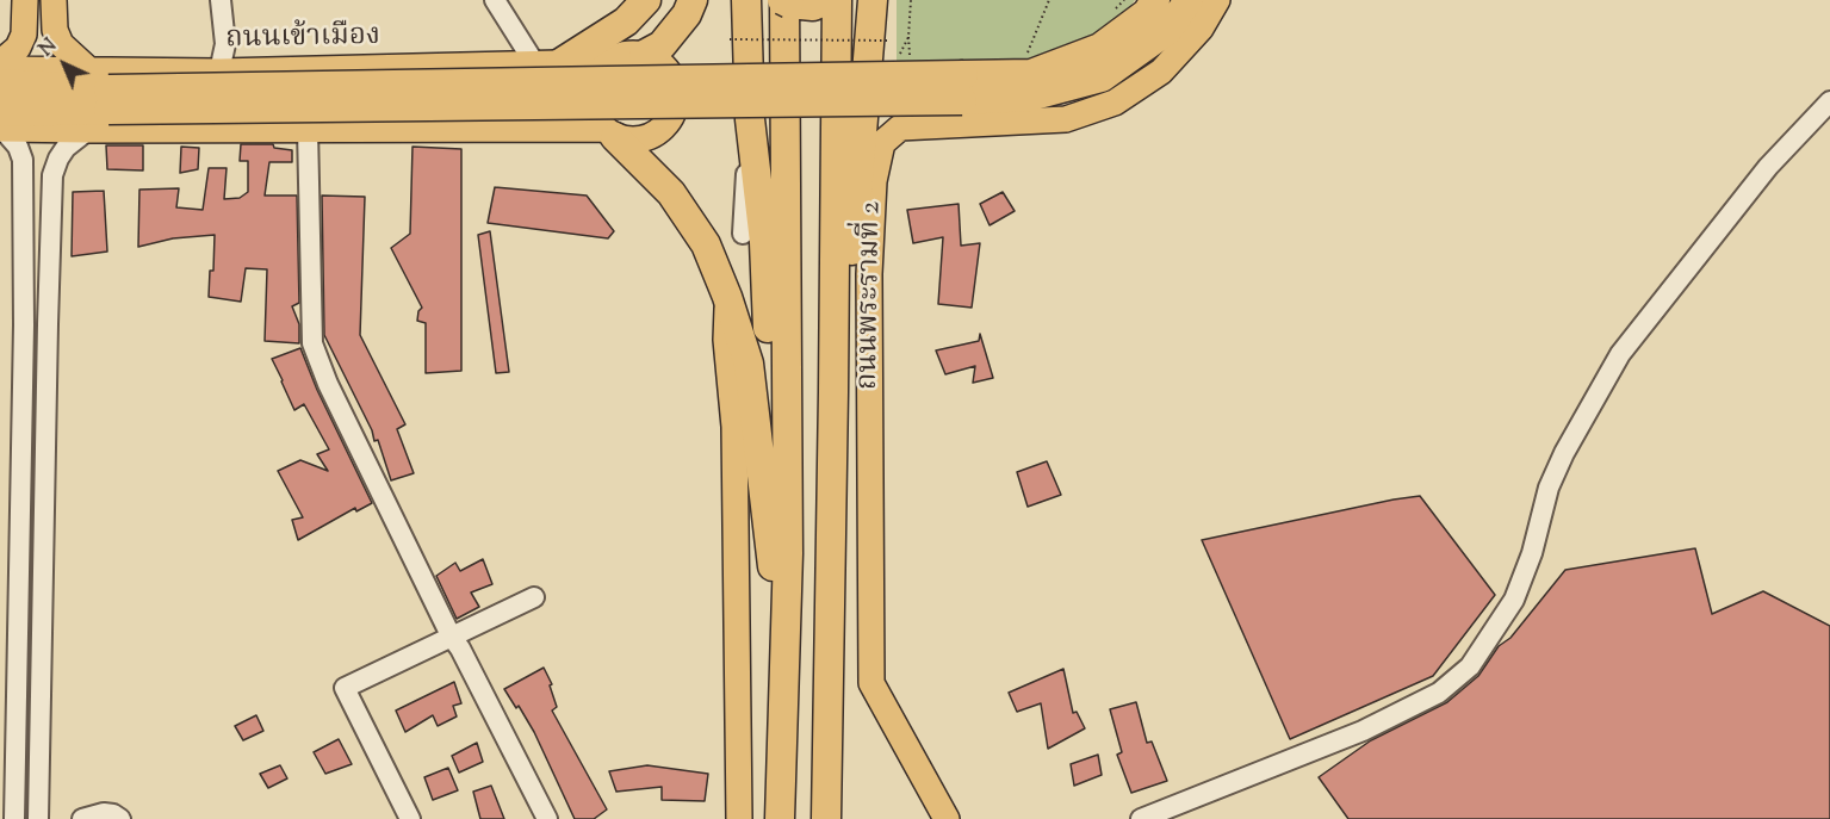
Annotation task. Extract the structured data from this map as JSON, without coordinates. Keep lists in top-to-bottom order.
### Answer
{
  "streets": {
    "highway": ["ถนนพระรามที่ 2"],
    "main road": ["ถนนเข้าเมือง"]
  },
  "north": "top left"
}
